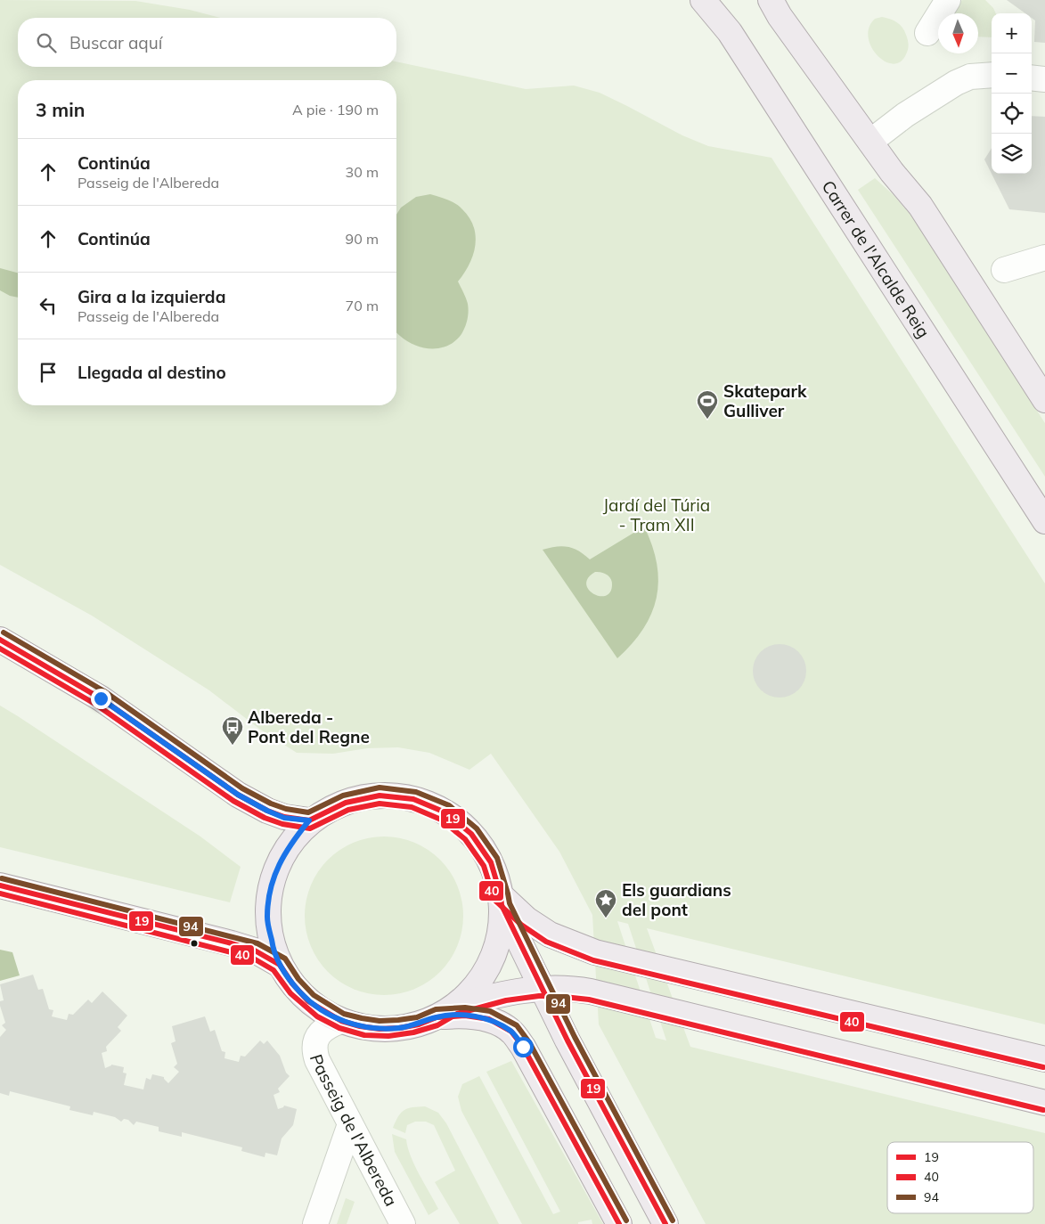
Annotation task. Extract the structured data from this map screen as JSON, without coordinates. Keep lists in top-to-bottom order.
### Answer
{
  "streets": {
    "main road": ["Carrer de l'Alcalde Reig"],
    "street": ["Passeig de l'Albereda"]
  },
  "parks": ["Jardí del Túria - Tram XII"],
  "places": {
    "sports": ["Skatepark Gulliver"],
    "bus stop": ["Albereda - Pont del Regne"],
    "place": ["Els guardians del pont"]
  },
  "lines": ["transit line 94", "transit line 19", "transit line 40"],
  "legend": ["19", "40", "94"],
  "north": "bottom",
  "page": {
    "map_buttons": ["+", "−"],
    "search": "Buscar aquí",
    "heading": ["3 min", "A pie · 190 m"],
    "list": [
      ["Continúa", "Passeig de l'Albereda", "30 m"],
      ["Continúa", "90 m"],
      ["Gira a la izquierda", "Passeig de l'Albereda", "70 m"],
      "Llegada al destino"
    ]
  }
}
